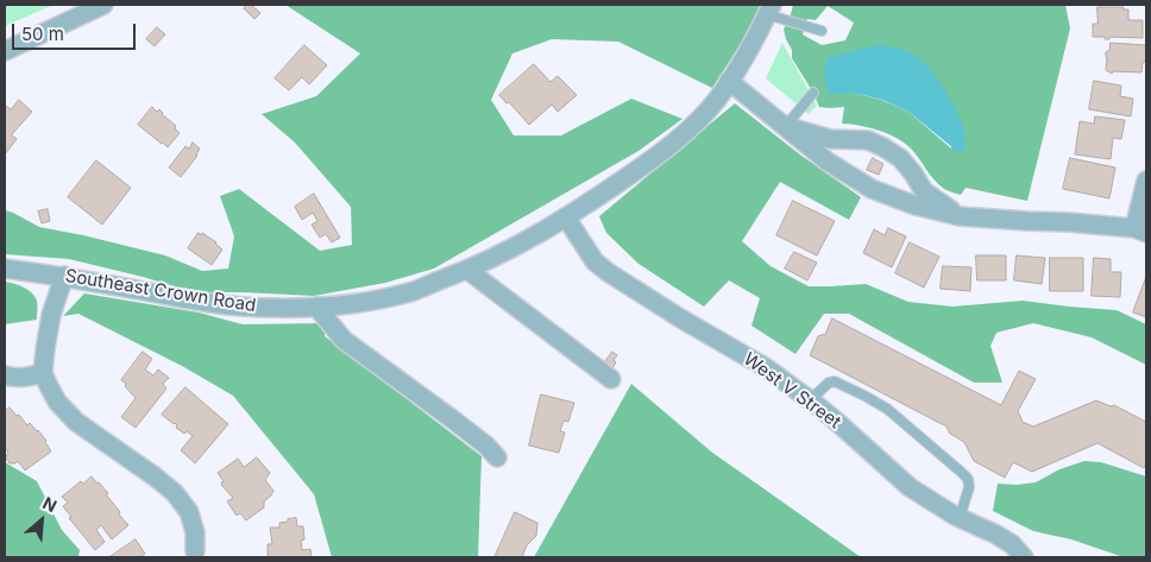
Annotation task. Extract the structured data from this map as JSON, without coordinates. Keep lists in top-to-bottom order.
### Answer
{
  "streets": {
    "street": ["Southeast Crown Road", "West V Street"]
  },
  "crossings": [
    ["Southeast Crown Road", "West V Street"]
  ],
  "scale_bar": "50 m",
  "north": "top right"
}
